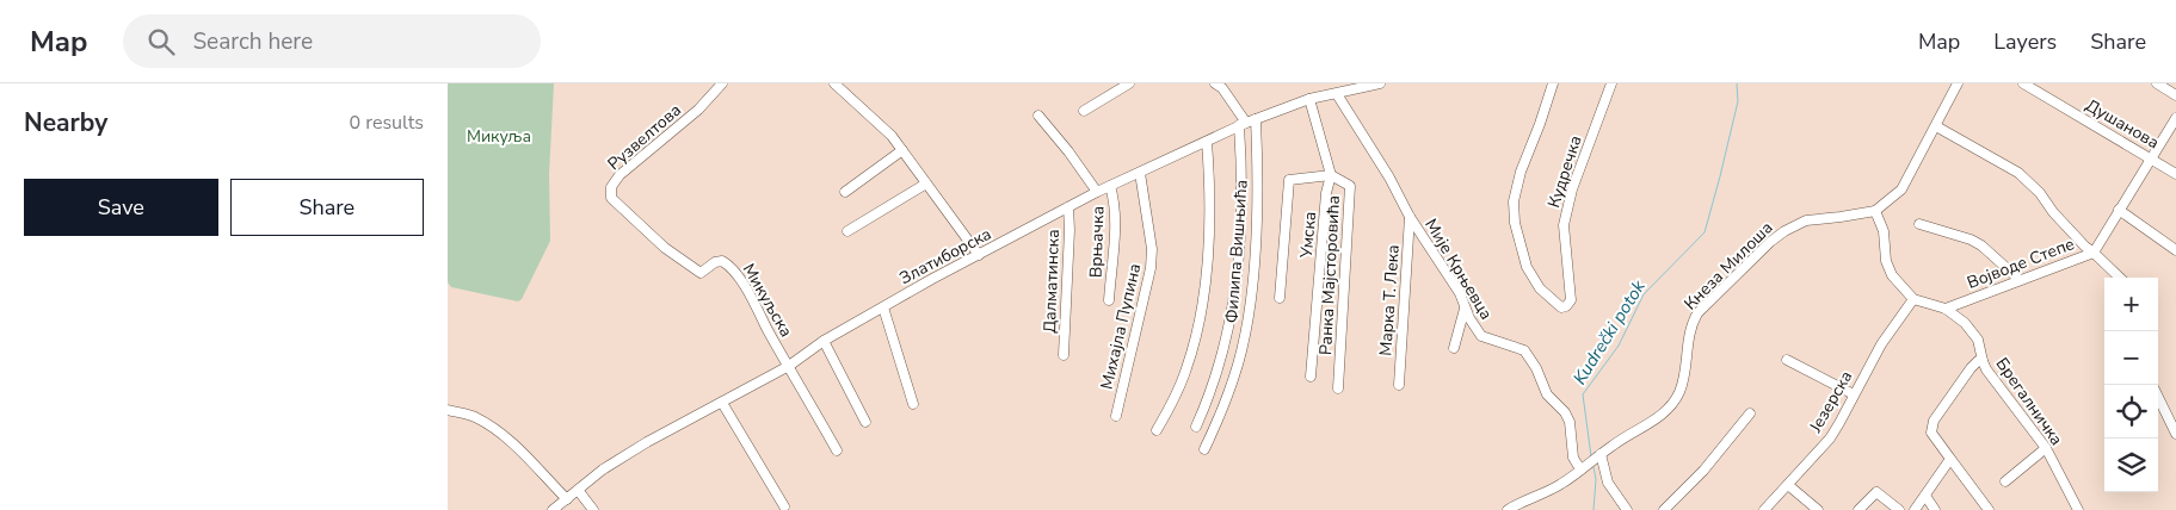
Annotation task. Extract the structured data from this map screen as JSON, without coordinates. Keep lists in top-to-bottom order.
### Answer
{
  "streets": {
    "street": [
      "Душанова",
      "Рузвелтова",
      "Кудречка",
      "Умска",
      "Врњачка",
      "Филипа Вишњића",
      "Златиборска",
      "Војводе Степе",
      "Кнеза Милоша",
      "Мије Крњевца",
      "Ранка Мајсторовића",
      "Далматинска",
      "Микуљска",
      "Марка Т. Лека",
      "Михајла Пупина",
      "Језерска",
      "Брегалничка"
    ]
  },
  "crossings": [
    ["Душанова", "Војводе Степе"],
    ["Рузвелтова", "Микуљска"],
    ["Умска", "Златиборска"],
    ["Умска", "Ранка Мајсторовића"],
    ["Врњачка", "Златиборска"],
    ["Филипа Вишњића", "Златиборска"],
    ["Златиборска", "Мије Крњевца"],
    ["Златиборска", "Далматинска"],
    ["Златиборска", "Микуљска"],
    ["Златиборска", "Михајла Пупина"],
    ["Војводе Степе", "Брегалничка"],
    ["Кнеза Милоша", "Мије Крњевца"],
    ["Мије Крњевца", "Марка Т. Лека"],
    ["Језерска", "Брегалничка"]
  ],
  "water": ["Kudrečki potok"],
  "parks": ["Микуља"],
  "page": {
    "header": "Map",
    "search": "Search here",
    "nav": ["Map", "Layers", "Share"],
    "heading": ["Nearby", "0 results"],
    "buttons": ["Save", "Share"],
    "map_buttons": ["+", "−"]
  }
}
